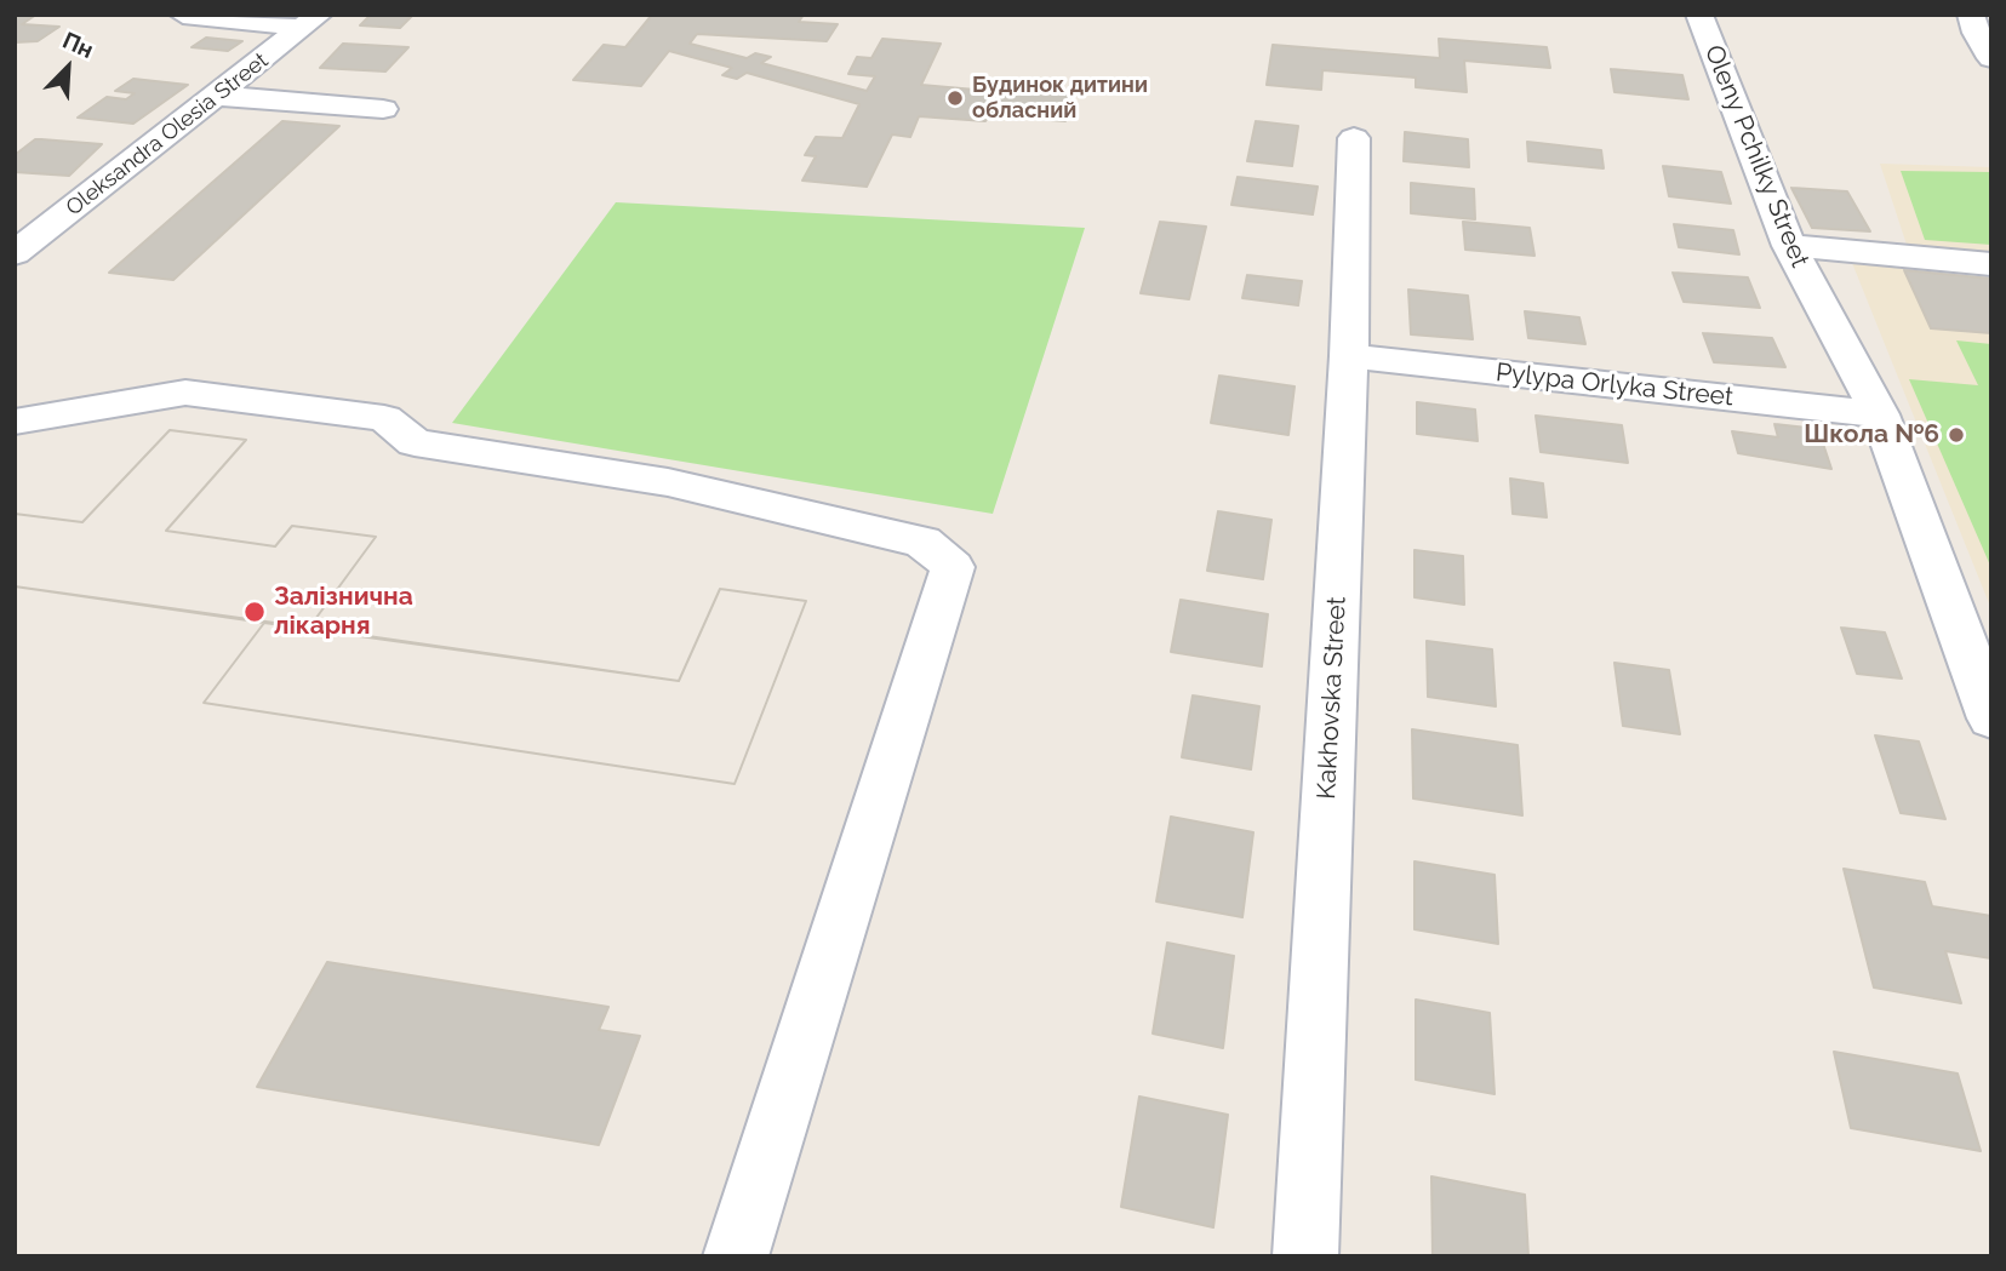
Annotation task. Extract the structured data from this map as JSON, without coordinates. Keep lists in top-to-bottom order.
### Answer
{
  "streets": {
    "street": [
      "Oleksandra Olesia Street",
      "Oleny Pchilky Street",
      "Pylypa Orlyka Street",
      "Kakhovska Street"
    ]
  },
  "crossings": [
    ["Oleny Pchilky Street", "Pylypa Orlyka Street"],
    ["Pylypa Orlyka Street", "Kakhovska Street"]
  ],
  "places": ["Будинок дитини обласний", "Школа №6", "Залізнична лікарня"],
  "north": "top right"
}
